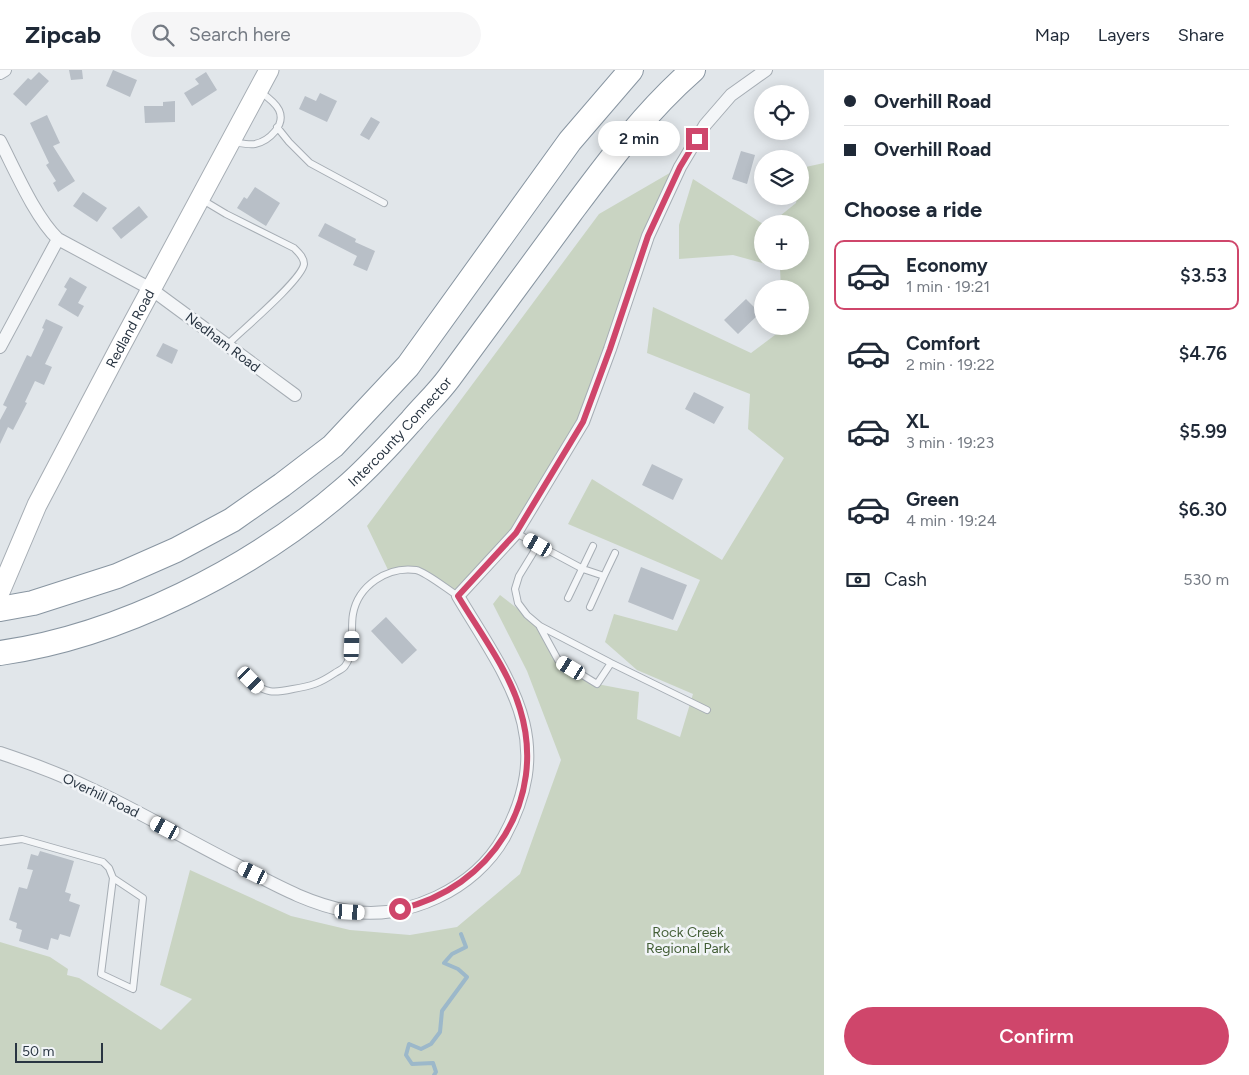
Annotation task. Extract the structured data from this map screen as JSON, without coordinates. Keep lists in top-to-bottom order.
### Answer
{
  "streets": {
    "highway": ["Intercounty Connector"],
    "main road": ["Redland Road"],
    "street": ["Nedham Road", "Overhill Road"]
  },
  "crossings": [
    ["Redland Road", "Nedham Road"]
  ],
  "parks": ["Rock Creek Regional Park"],
  "scale_bar": "50 m",
  "page": {
    "header": "Zipcab",
    "search": "Search here",
    "nav": ["Map", "Layers", "Share"],
    "banner": ["Overhill Road", "Overhill Road"],
    "map_buttons": ["+", "−"],
    "bubble": "2 min",
    "heading": "Choose a ride",
    "list": [
      {
        "name": "Economy",
        "note": "1 min · 19:21",
        "value": "$3.53"
      },
      {
        "name": "Comfort",
        "note": "2 min · 19:22",
        "value": "$4.76"
      },
      {
        "name": "XL",
        "note": "3 min · 19:23",
        "value": "$5.99"
      },
      {
        "name": "Green",
        "note": "4 min · 19:24",
        "value": "$6.30"
      }
    ],
    "pay": ["Cash", "530 m"],
    "buttons": "Confirm",
    "scale": "50 m"
  }
}
